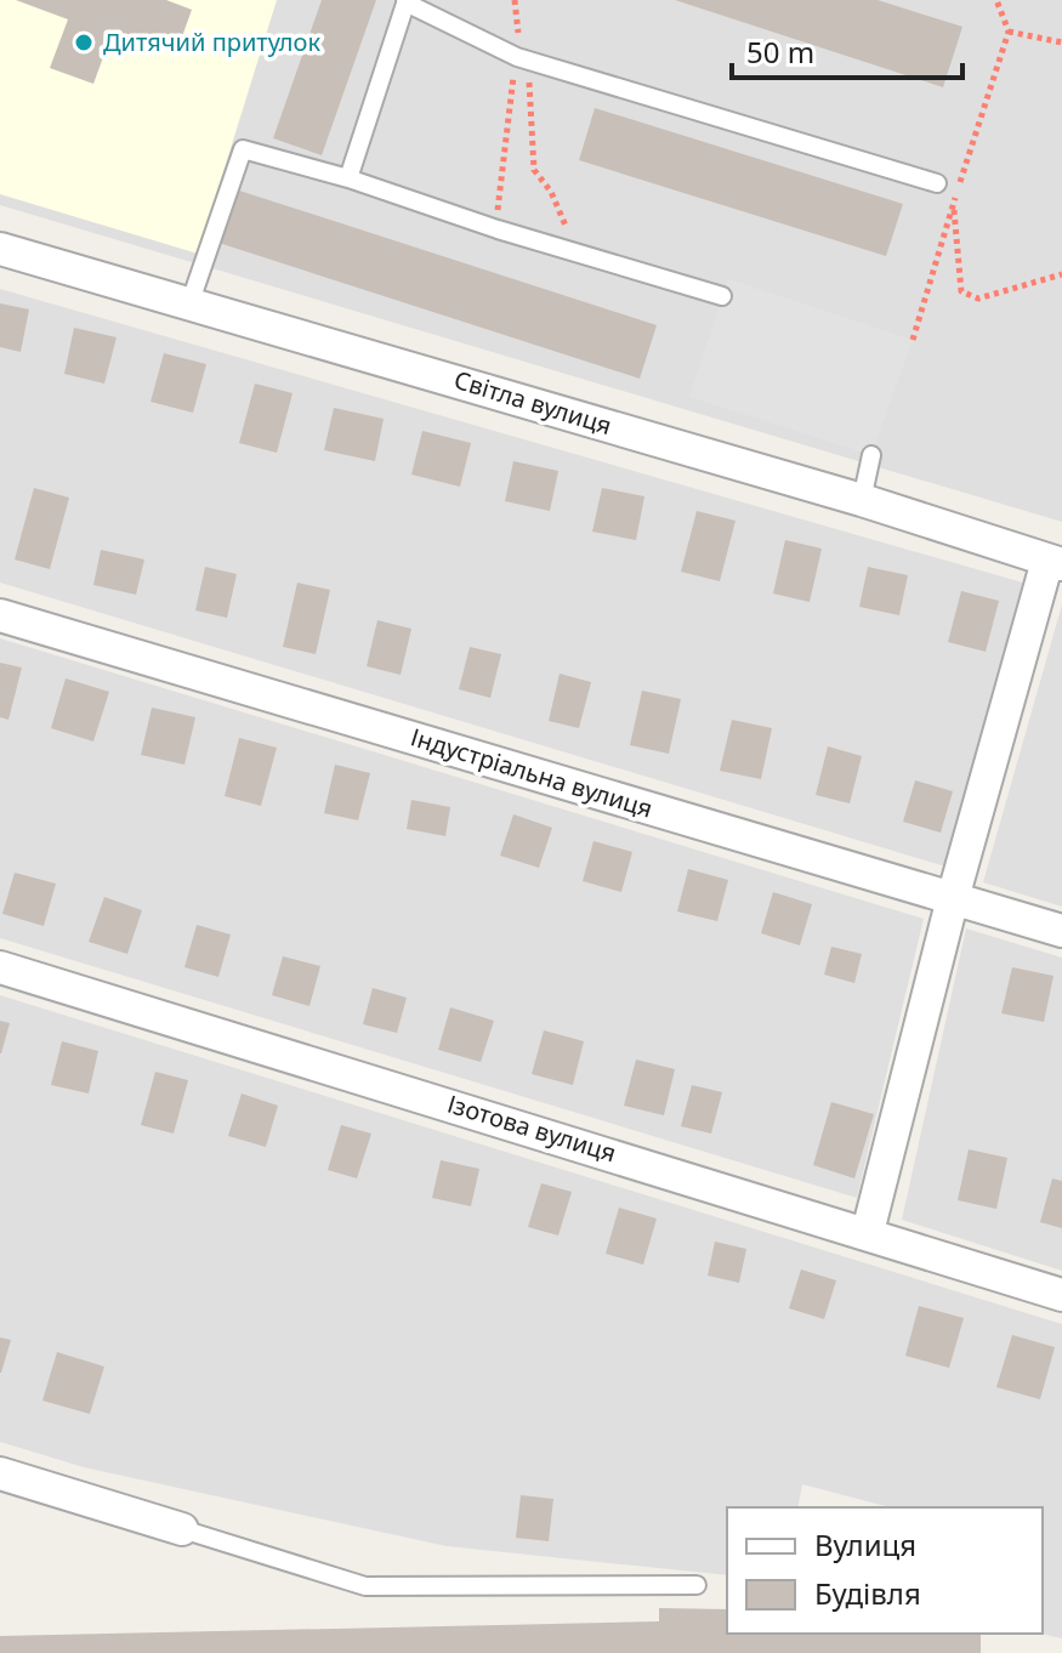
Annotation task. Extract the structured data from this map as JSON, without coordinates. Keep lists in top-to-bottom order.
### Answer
{
  "streets": {
    "street": ["Світла вулиця", "Індустріальна вулиця", "Ізотова вулиця"]
  },
  "places": ["Дитячий притулок"],
  "legend": ["Вулиця", "Будівля"],
  "scale_bar": "50 m"
}
